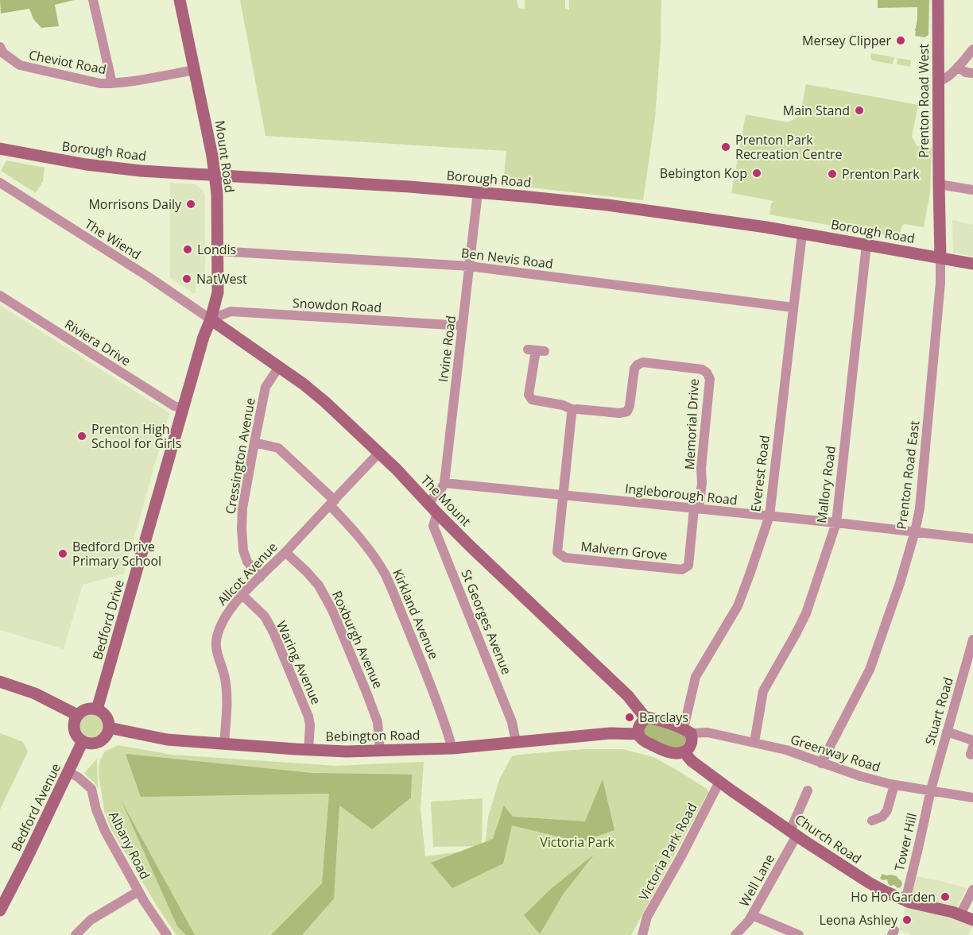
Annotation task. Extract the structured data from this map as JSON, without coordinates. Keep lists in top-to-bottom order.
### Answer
{
  "streets": {
    "street": [
      "Cheviot Road",
      "Prenton Road West",
      "Borough Road",
      "Mount Road",
      "The Wiend",
      "Ben Nevis Road",
      "Snowdon Road",
      "Riviera Drive",
      "Irvine Road",
      "Memorial Drive",
      "Cressington Avenue",
      "Everest Road",
      "Prenton Road East",
      "Mallory Road",
      "Ingleborough Road",
      "The Mount",
      "Malvern Grove",
      "Allcot Avenue",
      "Kirkland Avenue",
      "Bedford Drive",
      "St Georges Avenue",
      "Roxburgh Avenue",
      "Waring Avenue",
      "Stuart Road",
      "Bebington Road",
      "Greenway Road",
      "Bedford Avenue",
      "Church Road",
      "Tower Hill",
      "Albany Road",
      "Victoria Park Road",
      "Well Lane"
    ]
  },
  "crossings": [
    ["Cheviot Road", "Mount Road"],
    ["Prenton Road West", "Borough Road"],
    ["Prenton Road West", "Prenton Road East"],
    ["Borough Road", "Mount Road"],
    ["Borough Road", "Irvine Road"],
    ["Borough Road", "Everest Road"],
    ["Borough Road", "Prenton Road East"],
    ["Borough Road", "Mallory Road"],
    ["Mount Road", "The Wiend"],
    ["Mount Road", "Ben Nevis Road"],
    ["Mount Road", "Snowdon Road"],
    ["Mount Road", "The Mount"],
    ["Mount Road", "Bedford Drive"],
    ["The Wiend", "Snowdon Road"],
    ["The Wiend", "The Mount"],
    ["The Wiend", "Bedford Drive"],
    ["Ben Nevis Road", "Irvine Road"],
    ["Ben Nevis Road", "Everest Road"],
    ["Snowdon Road", "Irvine Road"],
    ["Snowdon Road", "The Mount"],
    ["Snowdon Road", "Bedford Drive"],
    ["Riviera Drive", "Bedford Drive"],
    ["Irvine Road", "Ingleborough Road"],
    ["Memorial Drive", "Ingleborough Road"],
    ["Memorial Drive", "Malvern Grove"],
    ["Cressington Avenue", "The Mount"],
    ["Cressington Avenue", "Allcot Avenue"],
    ["Cressington Avenue", "Kirkland Avenue"],
    ["Everest Road", "Ingleborough Road"],
    ["Everest Road", "Greenway Road"],
    ["Prenton Road East", "Ingleborough Road"],
    ["Prenton Road East", "Greenway Road"],
    ["Mallory Road", "Ingleborough Road"],
    ["Mallory Road", "Greenway Road"],
    ["Ingleborough Road", "Malvern Grove"],
    ["The Mount", "Allcot Avenue"],
    ["The Mount", "Bedford Drive"],
    ["The Mount", "St Georges Avenue"],
    ["Allcot Avenue", "Kirkland Avenue"],
    ["Allcot Avenue", "Roxburgh Avenue"],
    ["Allcot Avenue", "Waring Avenue"],
    ["Allcot Avenue", "Bebington Road"],
    ["Kirkland Avenue", "Bebington Road"],
    ["Bedford Drive", "Bebington Road"],
    ["Bedford Drive", "Bedford Avenue"],
    ["St Georges Avenue", "Bebington Road"],
    ["Roxburgh Avenue", "Bebington Road"],
    ["Waring Avenue", "Bebington Road"],
    ["Stuart Road", "Greenway Road"],
    ["Stuart Road", "Tower Hill"],
    ["Bebington Road", "Bedford Avenue"],
    ["Greenway Road", "Tower Hill"],
    ["Bedford Avenue", "Albany Road"],
    ["Church Road", "Tower Hill"],
    ["Church Road", "Victoria Park Road"],
    ["Church Road", "Well Lane"]
  ],
  "parks": ["Victoria Park"],
  "places": [
    "Mersey Clipper",
    "Main Stand",
    "Prenton Park Recreation Centre",
    "Bebington Kop",
    "Prenton Park",
    "Morrisons Daily",
    "Londis",
    "NatWest",
    "Prenton High School for Girls",
    "Bedford Drive Primary School",
    "Barclays",
    "Ho Ho Garden",
    "Leona Ashley"
  ]
}
